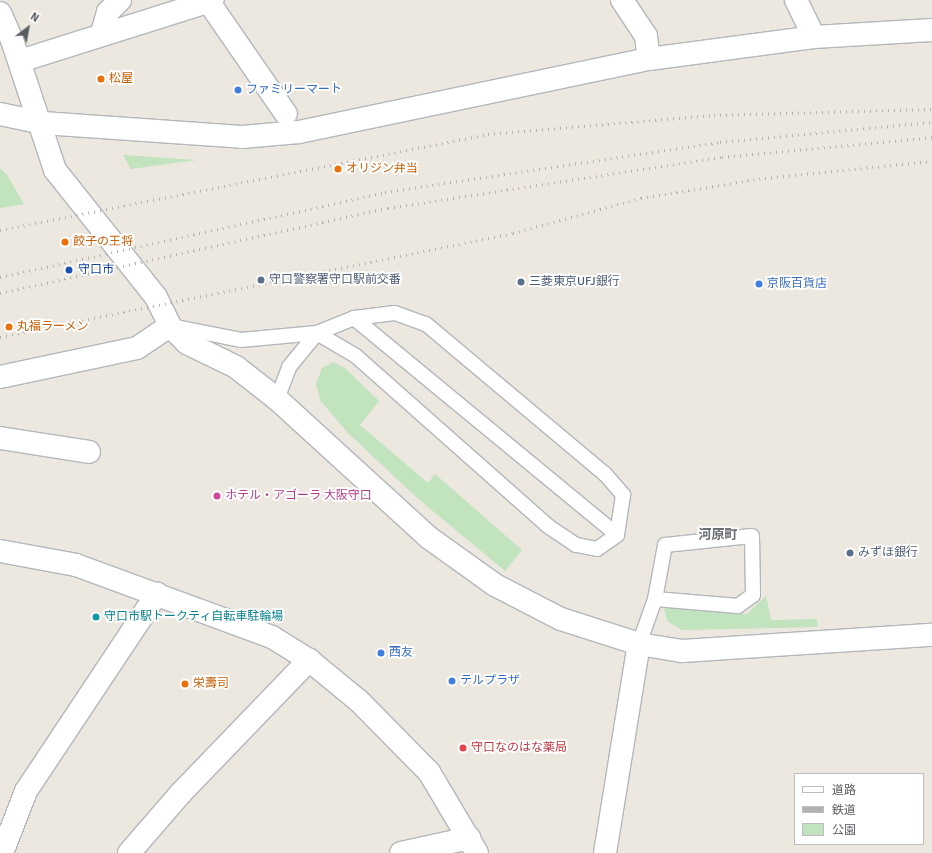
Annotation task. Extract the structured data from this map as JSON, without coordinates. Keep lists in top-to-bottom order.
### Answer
{
  "districts": ["河原町"],
  "places": [
    "松屋",
    "ファミリーマート",
    "オリジン弁当",
    "餃子の王将",
    "守口市",
    "守口警察署守口駅前交番",
    "三菱東京UFJ銀行",
    "京阪百貨店",
    "丸福ラーメン",
    "ホテル・アゴーラ 大阪守口",
    "みずほ銀行",
    "守口市駅トークティ自転車駐輪場",
    "西友",
    "テルプラザ",
    "栄壽司",
    "守口なのはな薬局"
  ],
  "legend": ["道路", "鉄道", "公園"],
  "north": "top right"
}
